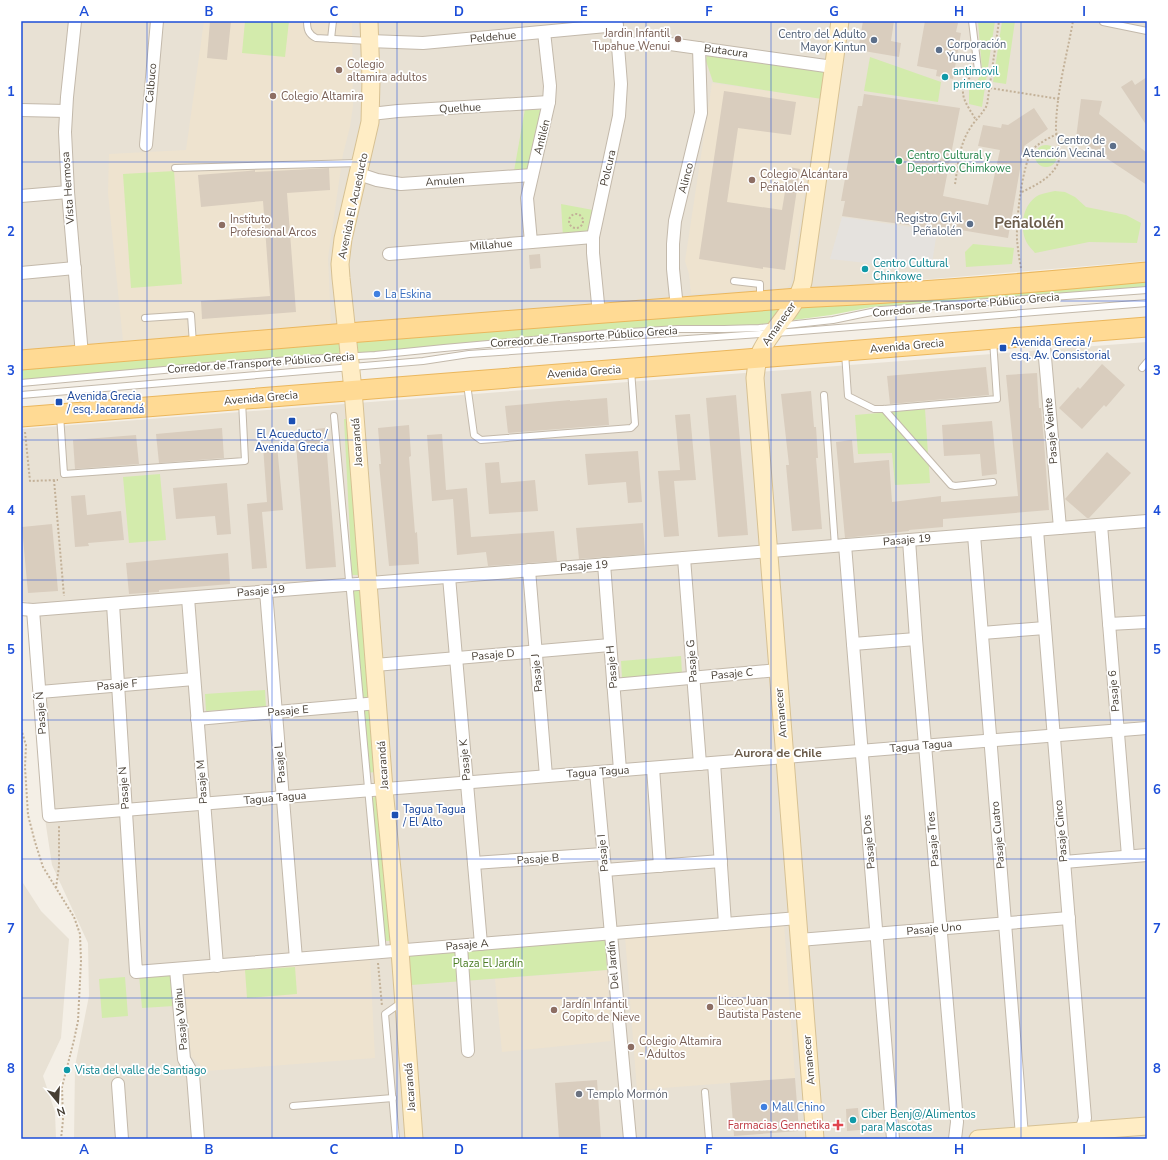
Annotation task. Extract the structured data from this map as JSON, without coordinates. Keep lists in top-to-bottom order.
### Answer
{
  "streets": {
    "main road": ["Avenida Grecia"],
    "street": [
      "Peldehue",
      "Butacura",
      "Calbuco",
      "Quelhue",
      "Antilén",
      "Polcura",
      "Alinco",
      "Amulen",
      "Vista Hermosa",
      "Avenida El Acueducto",
      "Millahue",
      "Amanecer",
      "Pasaje Veinte",
      "Jacarandá",
      "Pasaje 19",
      "Pasaje D",
      "Pasaje G",
      "Pasaje H",
      "Pasaje J",
      "Pasaje C",
      "Pasaje F",
      "Pasaje 6",
      "Pasaje E",
      "Pasaje Ñ",
      "Tagua Tagua",
      "Pasaje K",
      "Pasaje L",
      "Pasaje M",
      "Pasaje N",
      "Pasaje Cinco",
      "Pasaje Cuatro",
      "Pasaje Tres",
      "Pasaje Dos",
      "Pasaje I",
      "Pasaje B",
      "Pasaje Uno",
      "Pasaje A",
      "Del Jardín",
      "Pasaje Vaihu"
    ],
    "lane": ["Corredor de Transporte Público Grecia"]
  },
  "crossings": [
    ["Peldehue", "Antilén"],
    ["Peldehue", "Polcura"],
    ["Peldehue", "Avenida El Acueducto"],
    ["Butacura", "Polcura"],
    ["Butacura", "Alinco"],
    ["Quelhue", "Antilén"],
    ["Quelhue", "Avenida El Acueducto"],
    ["Antilén", "Amulen"],
    ["Antilén", "Millahue"],
    ["Polcura", "Millahue"],
    ["Amulen", "Avenida El Acueducto"],
    ["Avenida El Acueducto", "Corredor de Transporte Público Grecia"],
    ["Avenida El Acueducto", "Avenida Grecia"],
    ["Avenida El Acueducto", "Jacarandá"],
    ["Corredor de Transporte Público Grecia", "Amanecer"],
    ["Amanecer", "Avenida Grecia"],
    ["Amanecer", "Pasaje 19"],
    ["Amanecer", "Pasaje C"],
    ["Amanecer", "Tagua Tagua"],
    ["Amanecer", "Pasaje Uno"],
    ["Amanecer", "Pasaje A"],
    ["Avenida Grecia", "Pasaje Veinte"],
    ["Avenida Grecia", "Jacarandá"],
    ["Pasaje Veinte", "Pasaje 19"],
    ["Jacarandá", "Pasaje 19"],
    ["Jacarandá", "Pasaje D"],
    ["Jacarandá", "Pasaje E"],
    ["Jacarandá", "Tagua Tagua"],
    ["Jacarandá", "Pasaje A"],
    ["Pasaje 19", "Pasaje G"],
    ["Pasaje 19", "Pasaje H"],
    ["Pasaje 19", "Pasaje J"],
    ["Pasaje 19", "Pasaje 6"],
    ["Pasaje 19", "Pasaje Ñ"],
    ["Pasaje 19", "Pasaje K"],
    ["Pasaje 19", "Pasaje L"],
    ["Pasaje 19", "Pasaje M"],
    ["Pasaje 19", "Pasaje N"],
    ["Pasaje 19", "Pasaje Cinco"],
    ["Pasaje 19", "Pasaje Cuatro"],
    ["Pasaje 19", "Pasaje Tres"],
    ["Pasaje 19", "Pasaje Dos"],
    ["Pasaje D", "Pasaje H"],
    ["Pasaje D", "Pasaje J"],
    ["Pasaje D", "Pasaje K"],
    ["Pasaje G", "Pasaje C"],
    ["Pasaje G", "Tagua Tagua"],
    ["Pasaje H", "Pasaje C"],
    ["Pasaje H", "Tagua Tagua"],
    ["Pasaje J", "Tagua Tagua"],
    ["Pasaje F", "Pasaje Ñ"],
    ["Pasaje F", "Pasaje M"],
    ["Pasaje F", "Pasaje N"],
    ["Pasaje 6", "Tagua Tagua"],
    ["Pasaje E", "Pasaje L"],
    ["Pasaje E", "Pasaje M"],
    ["Pasaje Ñ", "Tagua Tagua"],
    ["Tagua Tagua", "Pasaje K"],
    ["Tagua Tagua", "Pasaje L"],
    ["Tagua Tagua", "Pasaje M"],
    ["Tagua Tagua", "Pasaje N"],
    ["Tagua Tagua", "Pasaje Cinco"],
    ["Tagua Tagua", "Pasaje Cuatro"],
    ["Tagua Tagua", "Pasaje Tres"],
    ["Tagua Tagua", "Pasaje Dos"],
    ["Tagua Tagua", "Pasaje I"],
    ["Pasaje K", "Pasaje B"],
    ["Pasaje K", "Pasaje A"],
    ["Pasaje L", "Pasaje A"],
    ["Pasaje M", "Pasaje A"],
    ["Pasaje N", "Pasaje A"],
    ["Pasaje Cinco", "Pasaje Uno"],
    ["Pasaje Cuatro", "Pasaje Uno"],
    ["Pasaje Tres", "Pasaje Uno"],
    ["Pasaje Dos", "Pasaje Uno"],
    ["Pasaje I", "Pasaje B"],
    ["Pasaje I", "Pasaje A"],
    ["Pasaje I", "Del Jardín"],
    ["Pasaje A", "Del Jardín"],
    ["Pasaje A", "Pasaje Vaihu"]
  ],
  "districts": ["Peñalolén", "Aurora de Chile"],
  "parks": ["Plaza El Jardín"],
  "places": {
    "other": [
      "Jardin Infantil Tupahue Wenui",
      "Centro del Adulto Mayor Kintun",
      "Corporación Yunus",
      "Colegio altamira adultos",
      "antimovil primero",
      "Colegio Altamira",
      "Centro de Atención Vecinal",
      "Centro Cultural y Deportivo Chimkowe",
      "Colegio Alcántara Peñalolén",
      "Registro Civil Peñalolén",
      "Instituto Profesional Arcos",
      "Centro Cultural Chinkowe",
      "La Eskina",
      "Liceo Juan Bautista Pastene",
      "Jardín Infantil Copito de Nieve",
      "Colegio Altamira - Adultos",
      "Vista del valle de Santiago",
      "Templo Mormón",
      "Mall Chino",
      "Ciber Benj@/Alimentos para Mascotas"
    ],
    "transit": [
      "Avenida Grecia / esq. Av. Consistorial",
      "Avenida Grecia / esq. Jacarandá",
      "El Acueducto / Avenida Grecia",
      "Tagua Tagua / El Alto"
    ],
    "health": ["Farmacias Gennetika"]
  },
  "north": "bottom",
  "grid": {
    "columns": [
      "A",
      "B",
      "C",
      "D",
      "E",
      "F",
      "G",
      "H",
      "I"
    ],
    "rows": [
      "1",
      "2",
      "3",
      "4",
      "5",
      "6",
      "7",
      "8"
    ]
  }
}
